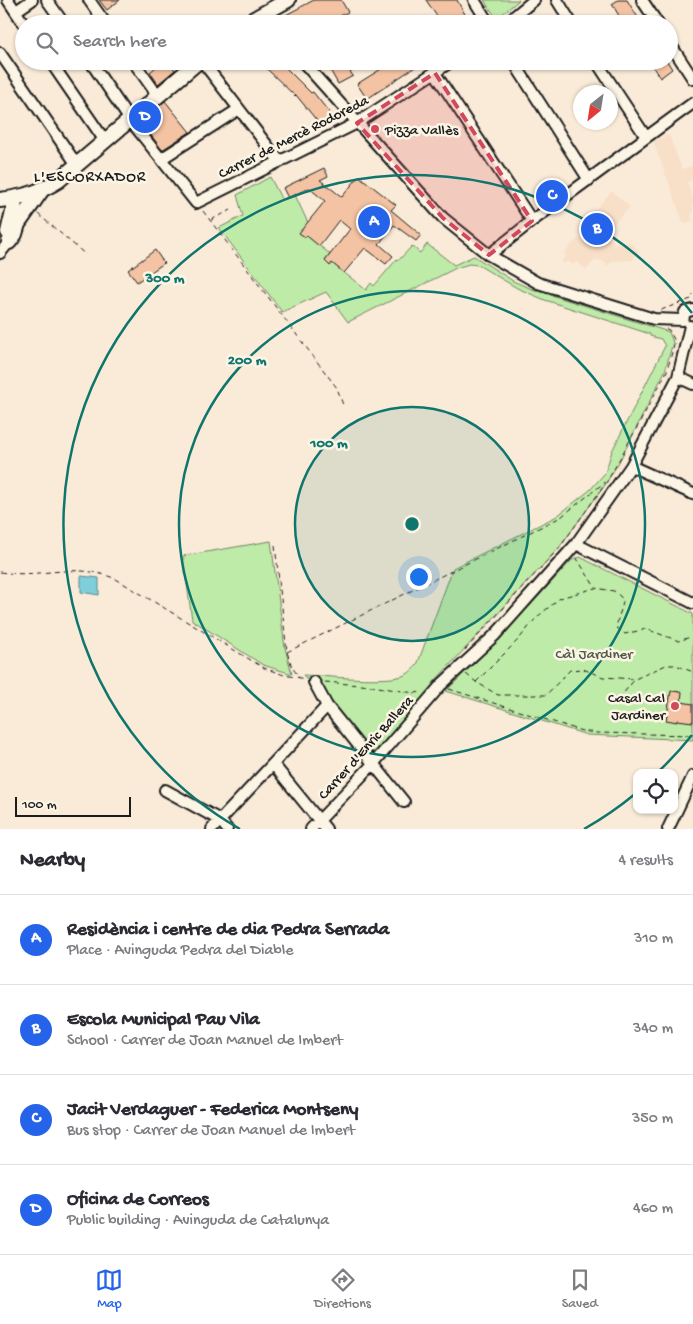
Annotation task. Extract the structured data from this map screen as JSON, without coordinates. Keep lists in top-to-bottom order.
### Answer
{
  "streets": {
    "street": ["Carrer de Mercè Rodoreda", "Carrer d'Enric Ballera"]
  },
  "districts": ["L'ESCORXADOR"],
  "parks": ["Càl Jardiner"],
  "places": ["Pizza Vallès", "Casal Cal Jardiner"],
  "scale_bar": "100 m",
  "north": "bottom left",
  "page": {
    "search": "Search here",
    "pins": [
      "D",
      "C",
      "A",
      "B"
    ],
    "scale": "100 m",
    "heading": ["Nearby", "4 results"],
    "list": [
      {
        "mark": "A",
        "name": "Residència i centre de dia Pedra Serrada",
        "note": "Place · Avinguda Pedra del Diable",
        "value": "310 m"
      },
      {
        "mark": "B",
        "name": "Escola Municipal Pau Vila",
        "note": "School · Carrer de Joan Manuel de Imbert",
        "value": "340 m"
      },
      {
        "mark": "C",
        "name": "Jacit Verdaguer - Federica Montseny",
        "note": "Bus stop · Carrer de Joan Manuel de Imbert",
        "value": "350 m"
      },
      {
        "mark": "D",
        "name": "Oficina de Correos",
        "note": "Public building · Avinguda de Catalunya",
        "value": "460 m"
      }
    ],
    "nav": ["Map", "Directions", "Saved"]
  },
  "rings": ["300 m", "200 m", "100 m"]
}
